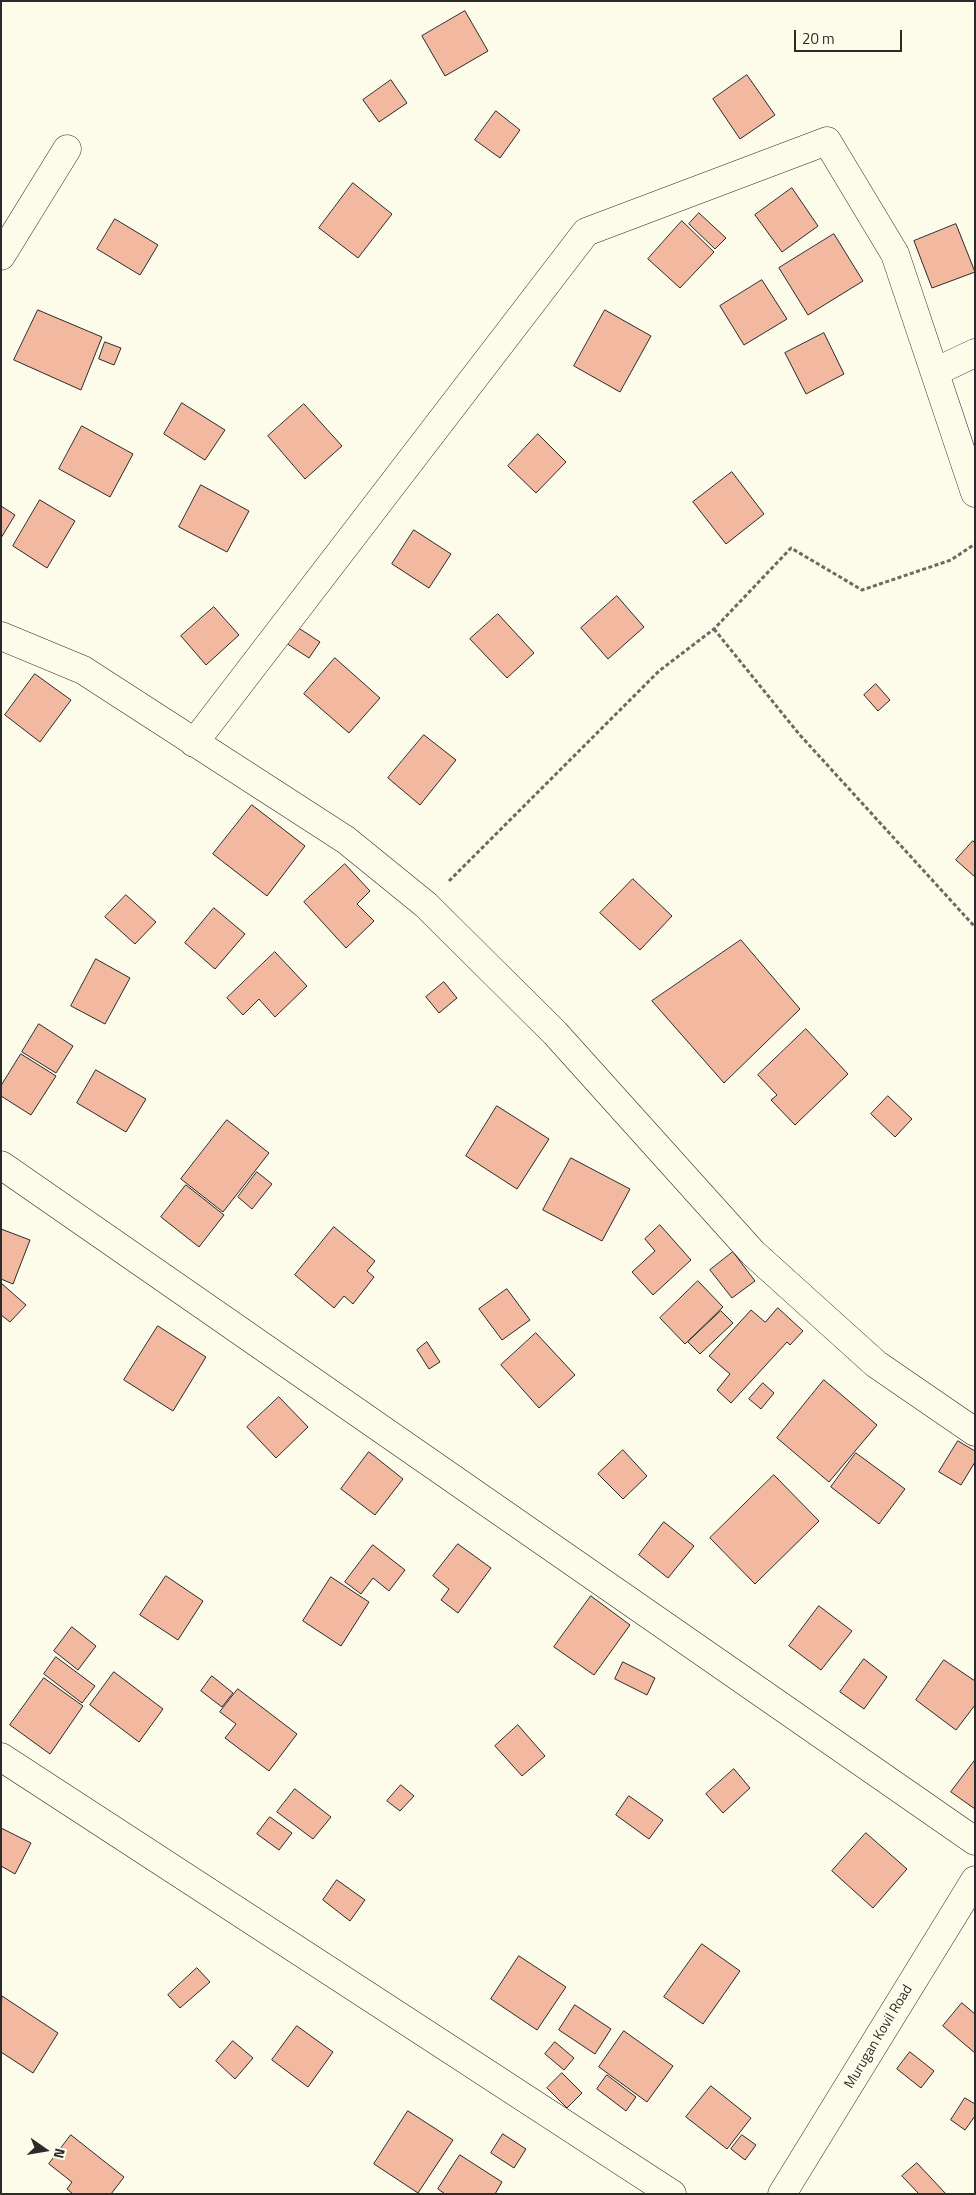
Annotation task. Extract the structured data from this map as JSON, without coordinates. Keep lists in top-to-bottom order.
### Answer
{
  "streets": {
    "street": ["Murugan Kovil Road"]
  },
  "scale_bar": "20 m",
  "north": "right"
}
